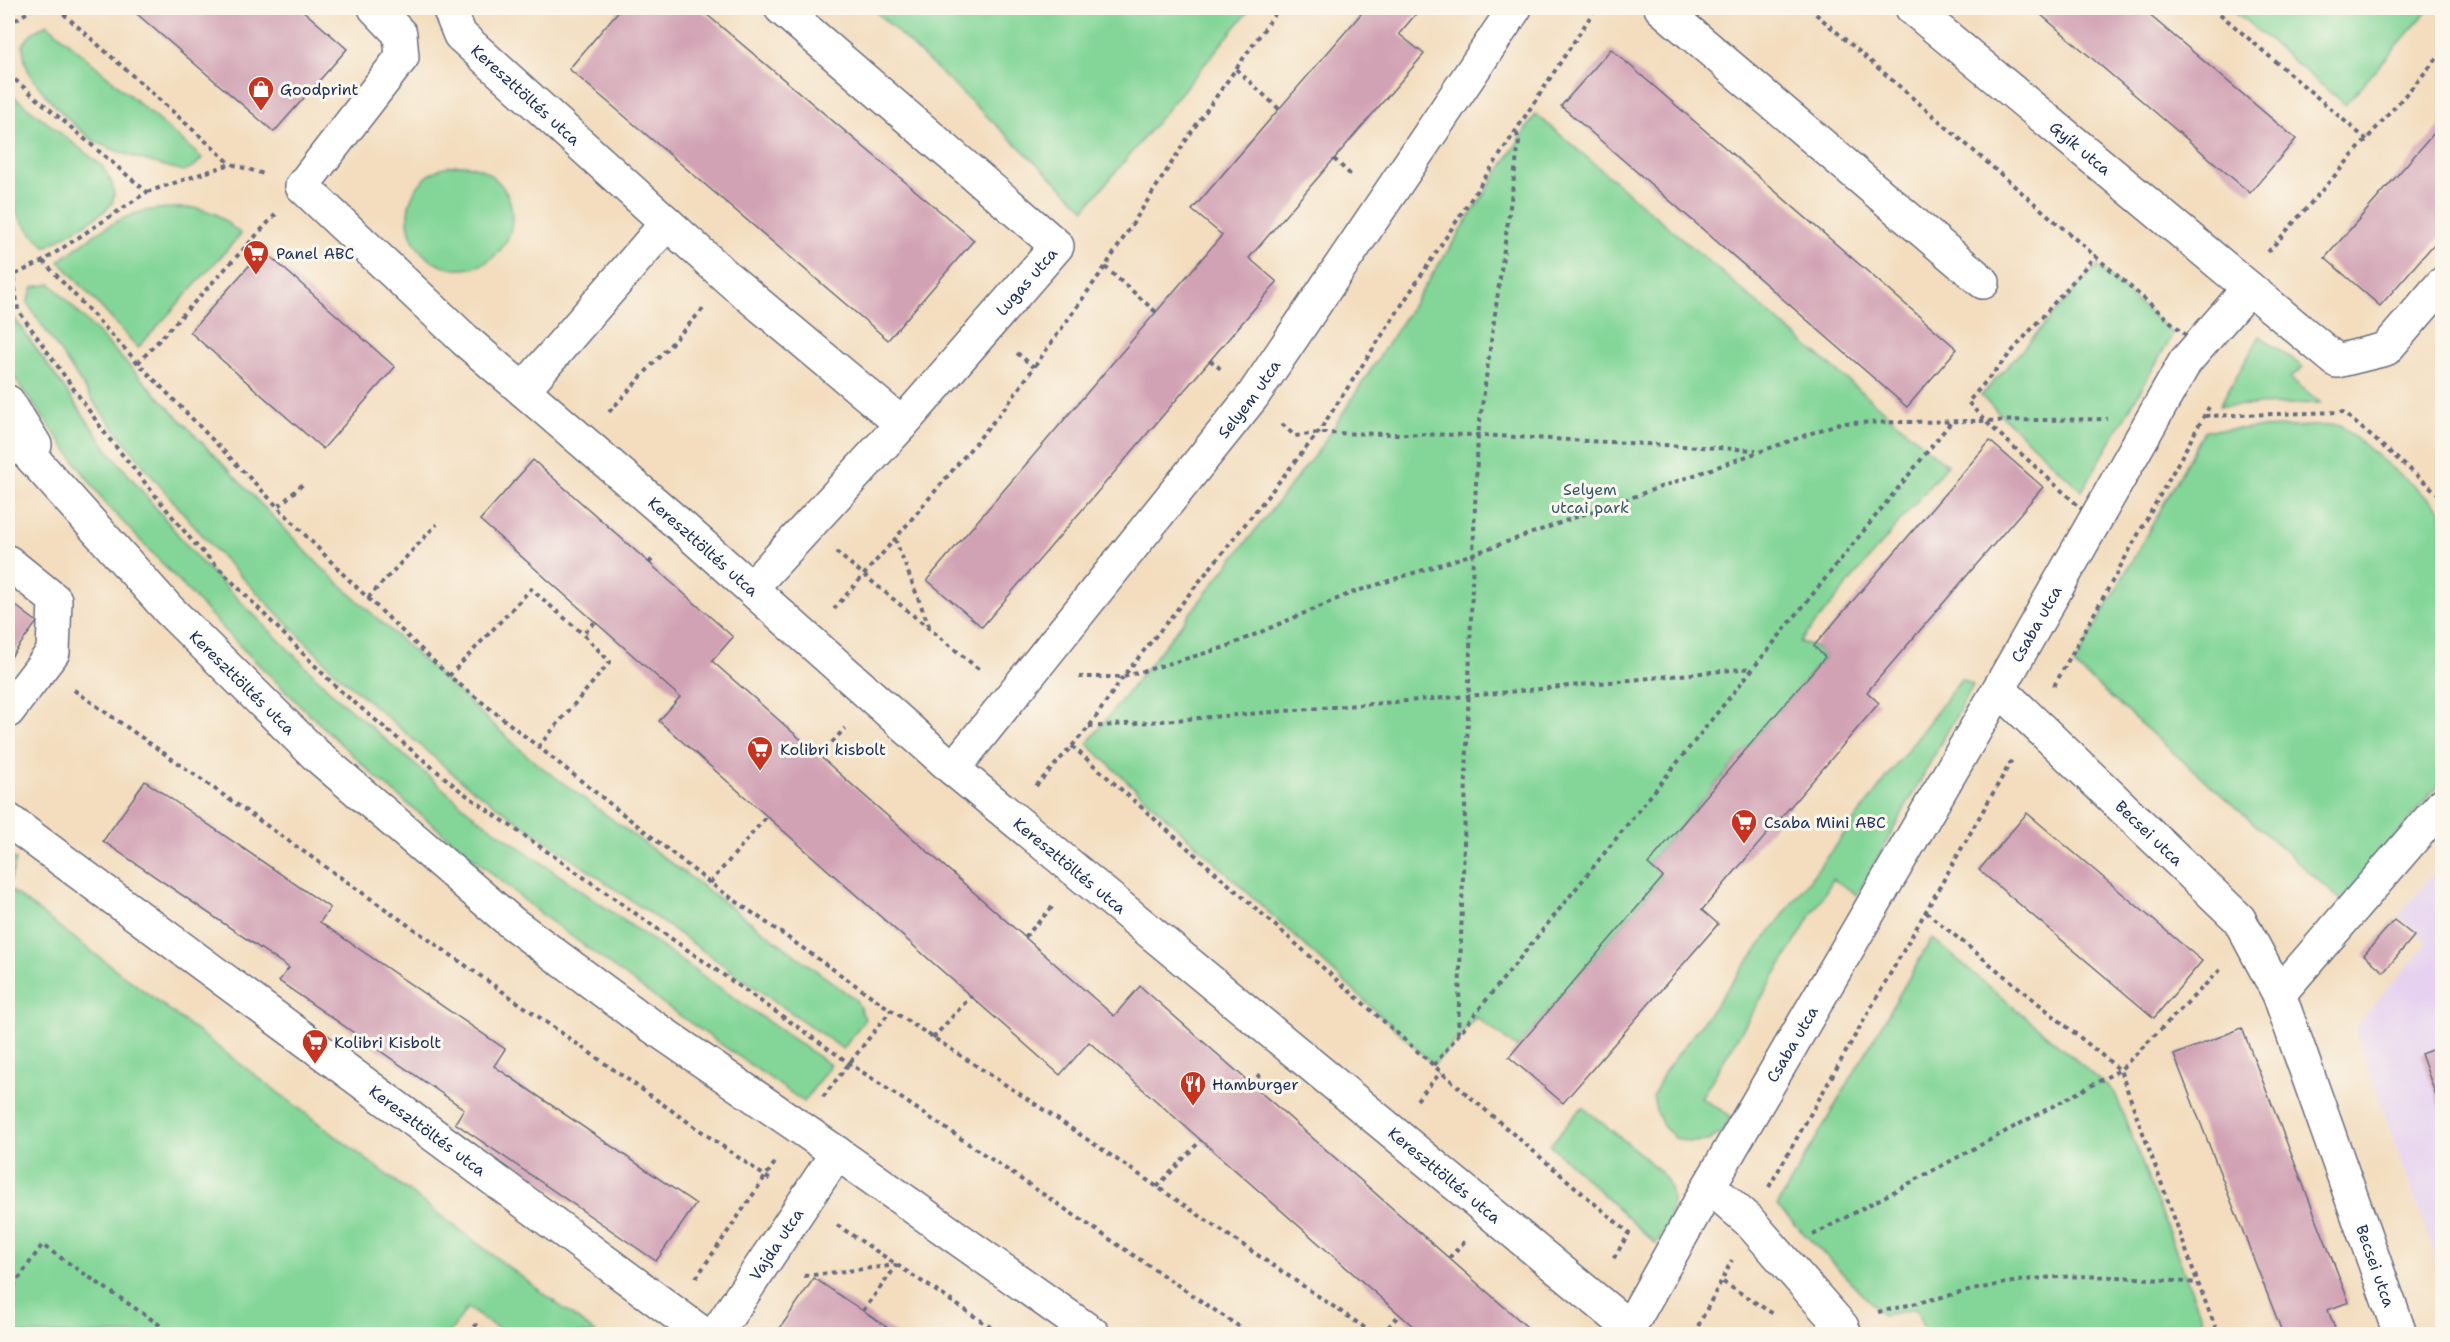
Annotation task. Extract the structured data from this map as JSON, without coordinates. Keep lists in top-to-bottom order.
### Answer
{
  "streets": {
    "street": [
      "Kereszttöltés utca",
      "Gyík utca",
      "Lugas utca",
      "Selyem utca",
      "Csaba utca",
      "Becsei utca",
      "Vajda utca"
    ]
  },
  "crossings": [
    ["Kereszttöltés utca", "Lugas utca"],
    ["Kereszttöltés utca", "Selyem utca"],
    ["Kereszttöltés utca", "Csaba utca"],
    ["Kereszttöltés utca", "Vajda utca"],
    ["Gyík utca", "Csaba utca"],
    ["Csaba utca", "Becsei utca"]
  ],
  "parks": ["Selyem utcai park"],
  "places": {
    "shop": ["Goodprint"],
    "supermarket": [
      "Panel ABC",
      "Kolibri kisbolt",
      "Csaba Mini ABC",
      "Kolibri Kisbolt"
    ],
    "restaurant": ["Hamburger"]
  }
}
